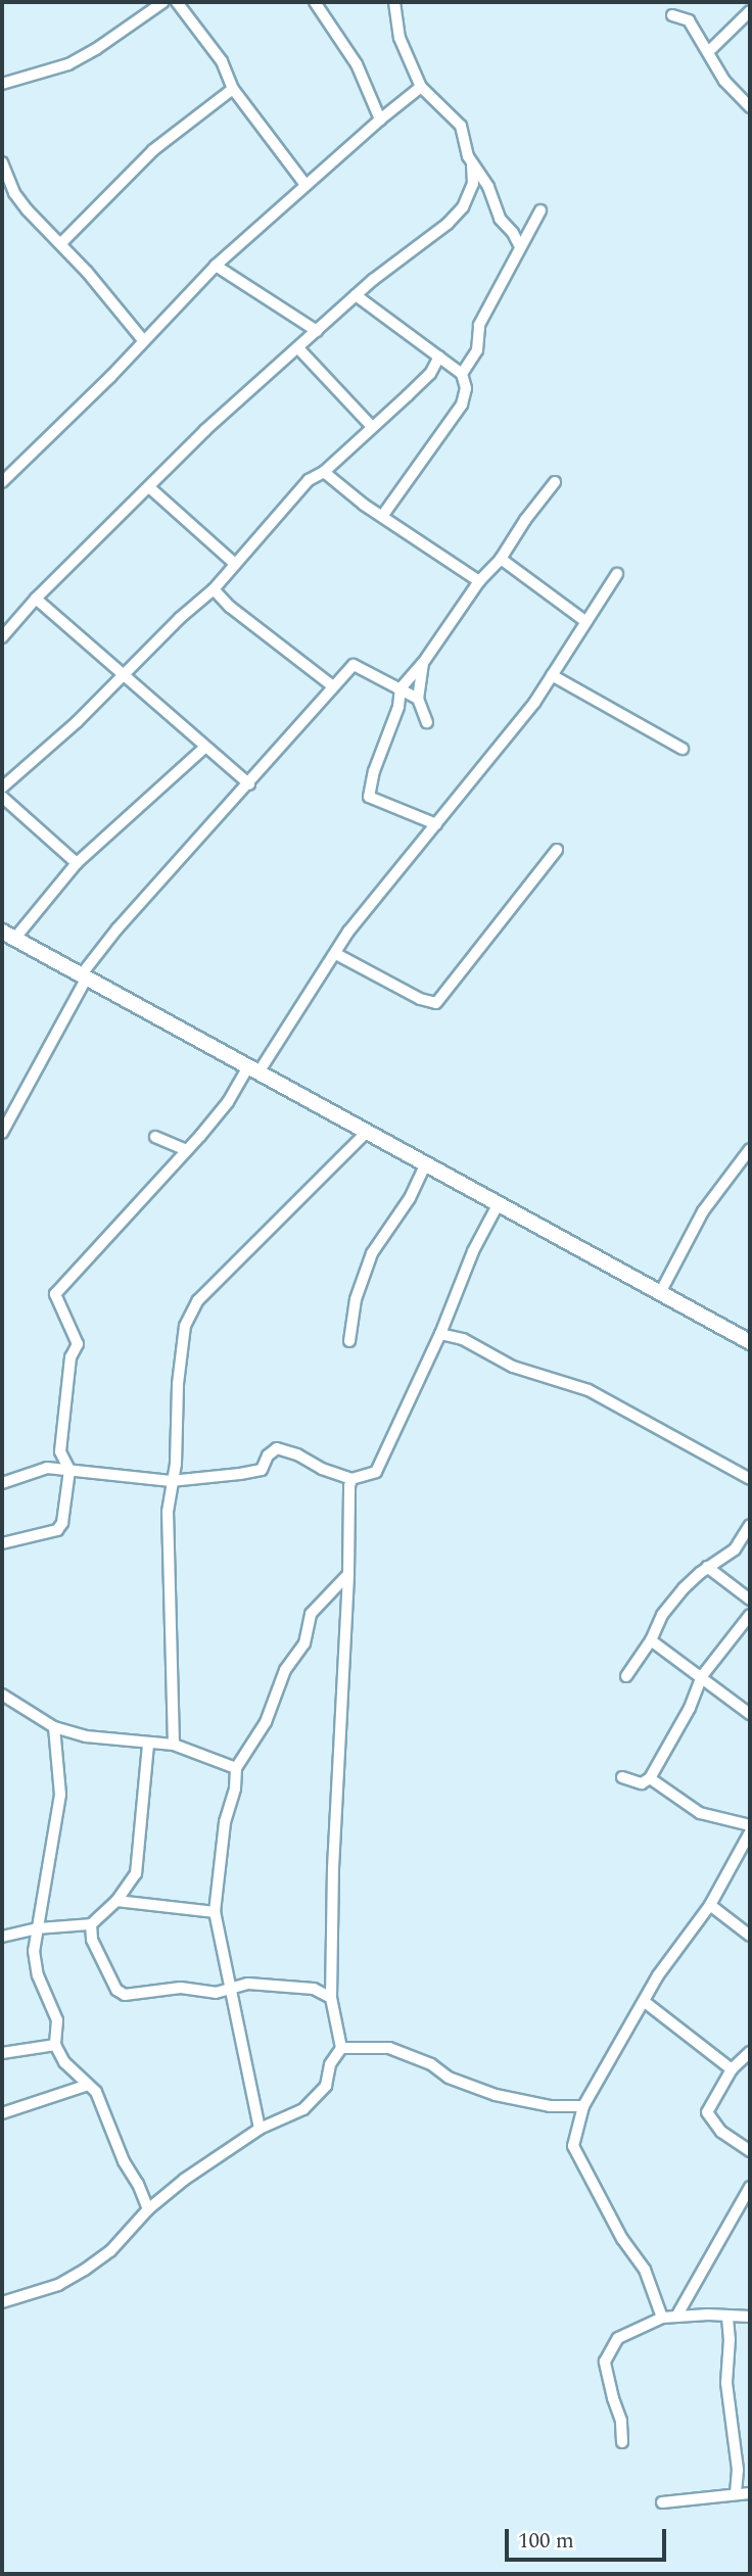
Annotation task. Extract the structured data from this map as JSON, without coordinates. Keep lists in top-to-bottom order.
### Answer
{
  "scale_bar": "100 m"
}
